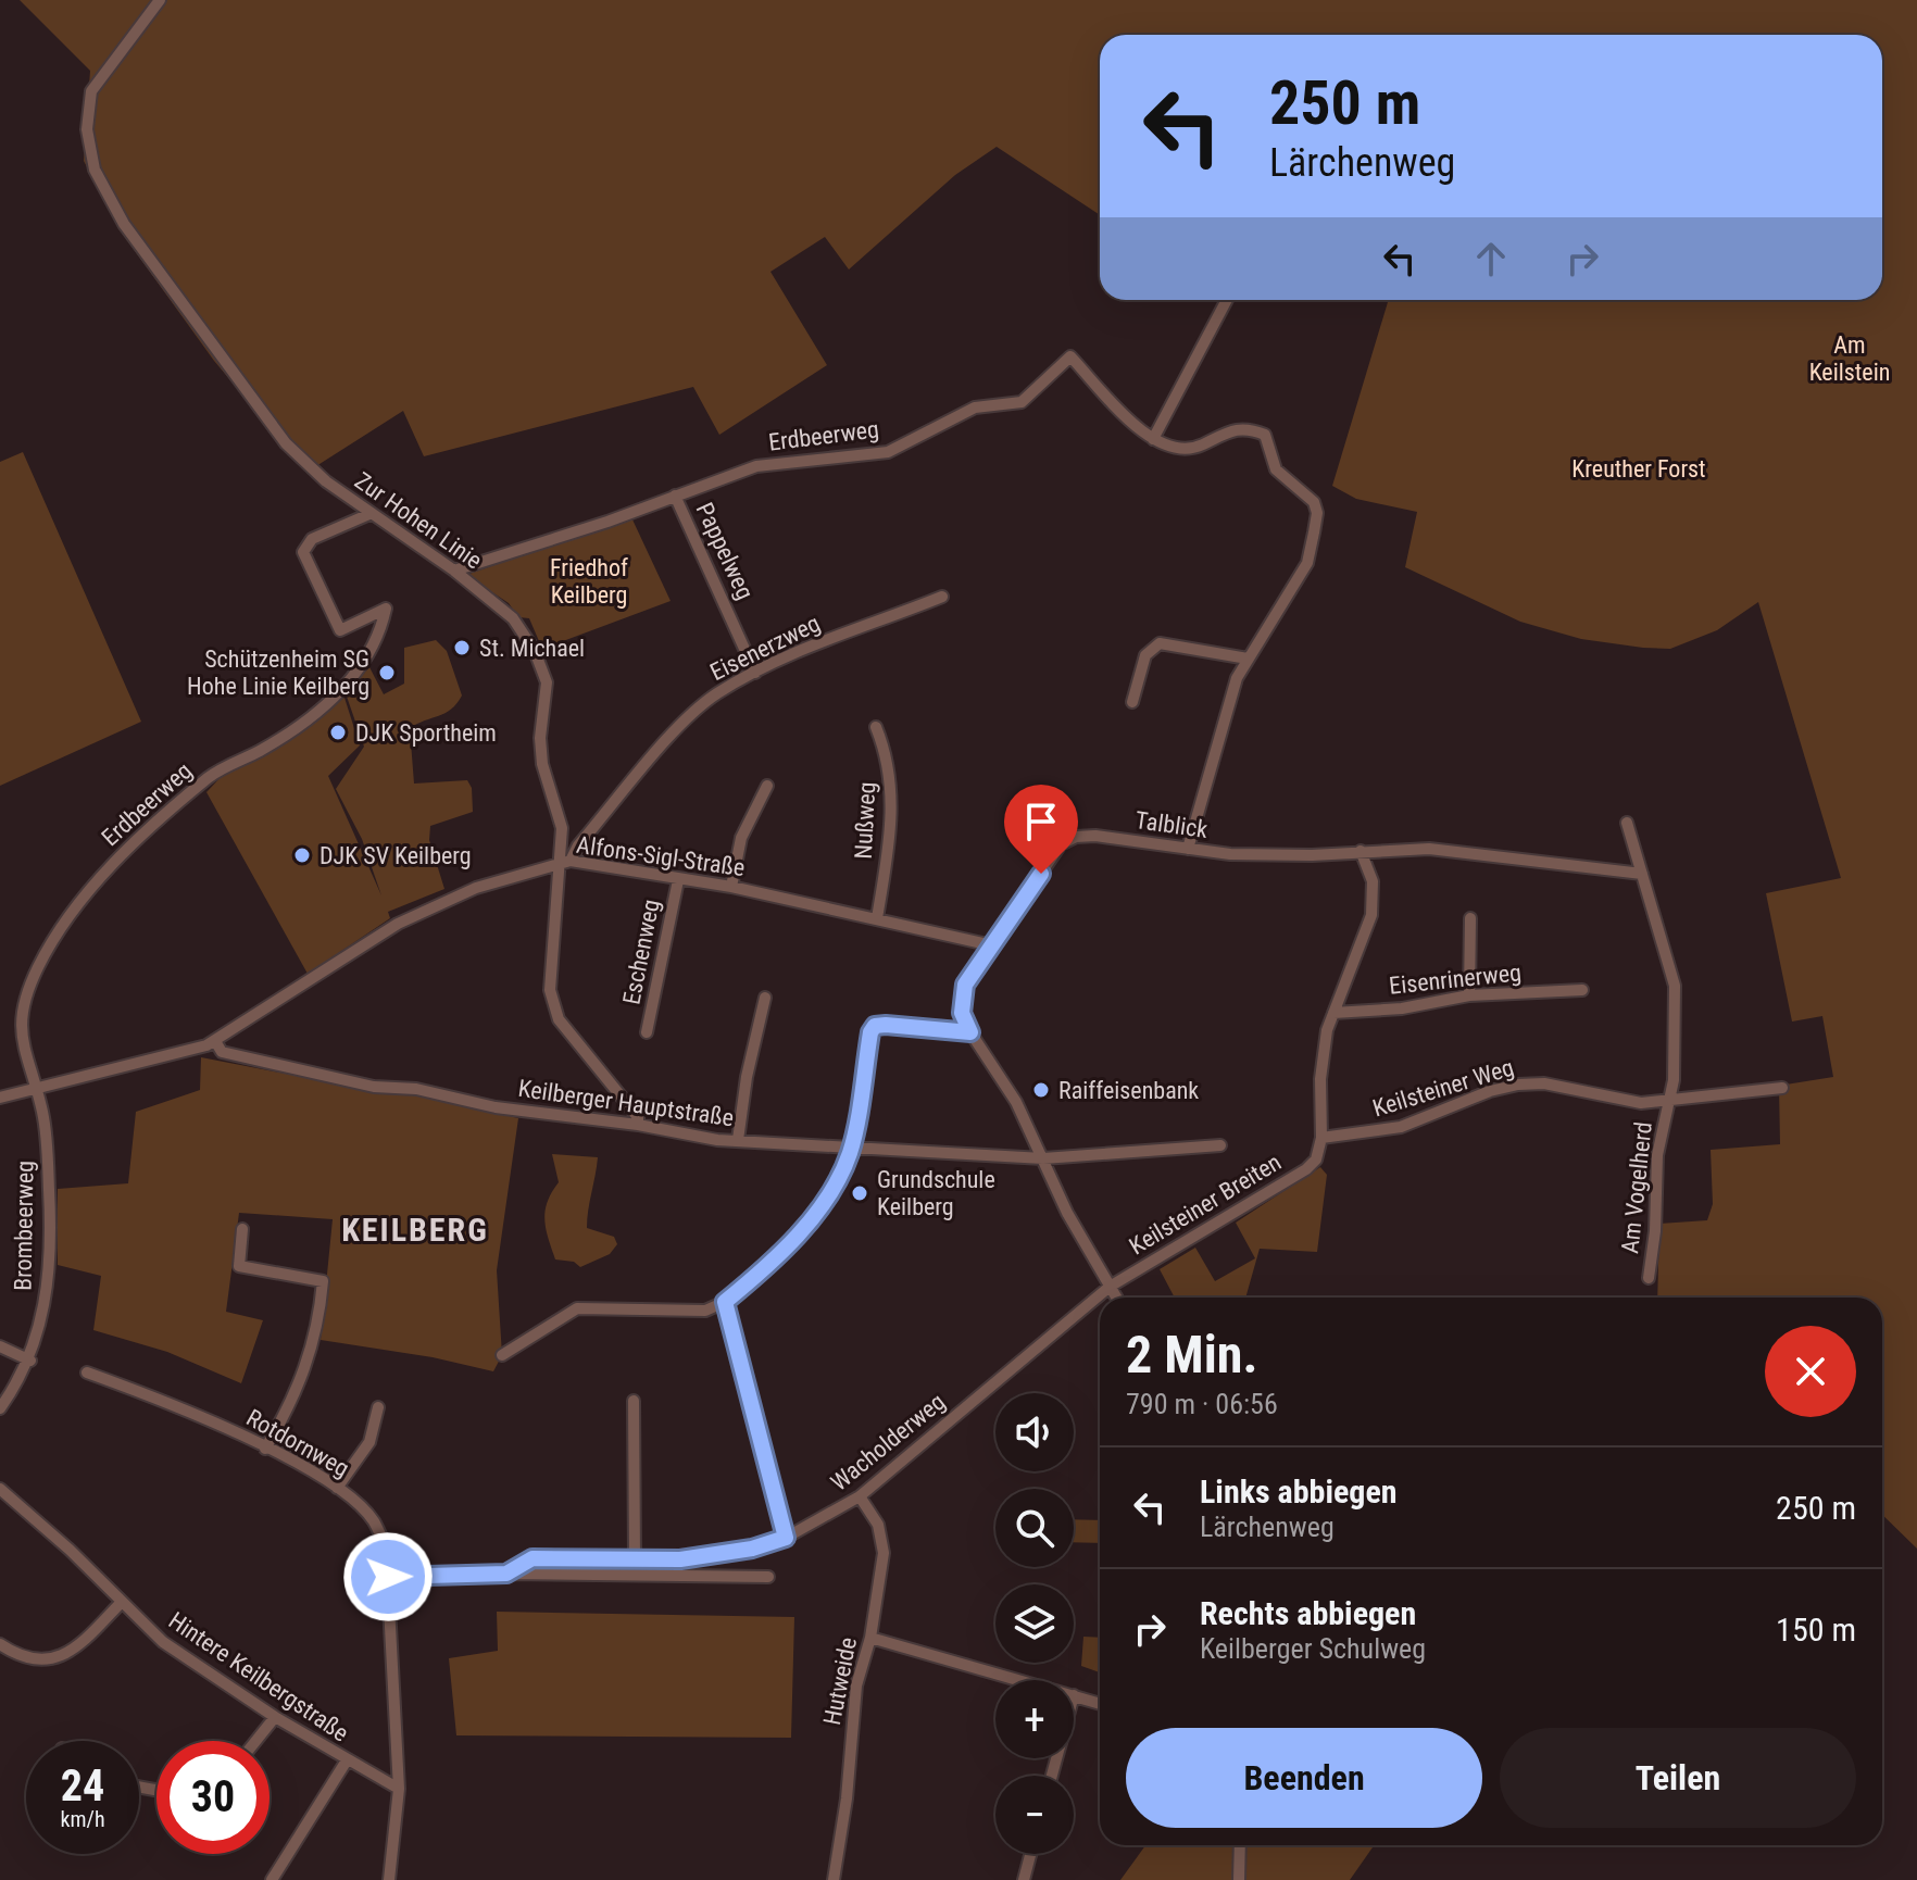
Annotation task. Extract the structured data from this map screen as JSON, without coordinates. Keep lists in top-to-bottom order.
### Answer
{
  "streets": {
    "street": [
      "Erdbeerweg",
      "Zur Hohen Linie",
      "Pappelweg",
      "Eisenerzweg",
      "Nußweg",
      "Talblick",
      "Alfons-Sigl-Straße",
      "Eschenweg",
      "Eisenrinerweg",
      "Keilsteiner Weg",
      "Keilberger Hauptstraße",
      "Am Vogelherd",
      "Keilsteiner Breiten",
      "Brombeerweg",
      "Wacholderweg",
      "Rotdornweg",
      "Hintere Keilbergstraße",
      "Hutweide"
    ]
  },
  "crossings": [
    ["Erdbeerweg", "Zur Hohen Linie"],
    ["Erdbeerweg", "Pappelweg"],
    ["Erdbeerweg", "Brombeerweg"],
    ["Zur Hohen Linie", "Eisenerzweg"],
    ["Zur Hohen Linie", "Alfons-Sigl-Straße"],
    ["Zur Hohen Linie", "Keilberger Hauptstraße"],
    ["Pappelweg", "Eisenerzweg"],
    ["Eisenerzweg", "Alfons-Sigl-Straße"],
    ["Nußweg", "Alfons-Sigl-Straße"],
    ["Talblick", "Alfons-Sigl-Straße"],
    ["Talblick", "Keilberger Hauptstraße"],
    ["Talblick", "Keilsteiner Breiten"],
    ["Talblick", "Wacholderweg"],
    ["Alfons-Sigl-Straße", "Eschenweg"],
    ["Alfons-Sigl-Straße", "Keilberger Hauptstraße"],
    ["Keilsteiner Weg", "Am Vogelherd"],
    ["Keilsteiner Weg", "Keilsteiner Breiten"],
    ["Keilsteiner Breiten", "Wacholderweg"],
    ["Wacholderweg", "Rotdornweg"],
    ["Wacholderweg", "Hutweide"],
    ["Rotdornweg", "Hintere Keilbergstraße"]
  ],
  "districts": ["KEILBERG"],
  "parks": ["Am Keilstein", "Kreuther Forst", "Friedhof Keilberg"],
  "places": [
    "St. Michael",
    "Schützenheim SG Hohe Linie Keilberg",
    "DJK Sportheim",
    "DJK SV Keilberg",
    "Raiffeisenbank",
    "Grundschule Keilberg"
  ],
  "page": {
    "turn": ["250 m", "Lärchenweg"],
    "heading": ["2 Min.", "790 m · 06:56"],
    "map_buttons": ["+", "−"],
    "list": [
      {
        "name": "Links abbiegen",
        "note": "Lärchenweg",
        "value": "250 m"
      },
      {
        "name": "Rechts abbiegen",
        "note": "Keilberger Schulweg",
        "value": "150 m"
      }
    ],
    "buttons": ["Beenden", "Teilen"],
    "speed": "24 km/h",
    "limit": "30"
  }
}
